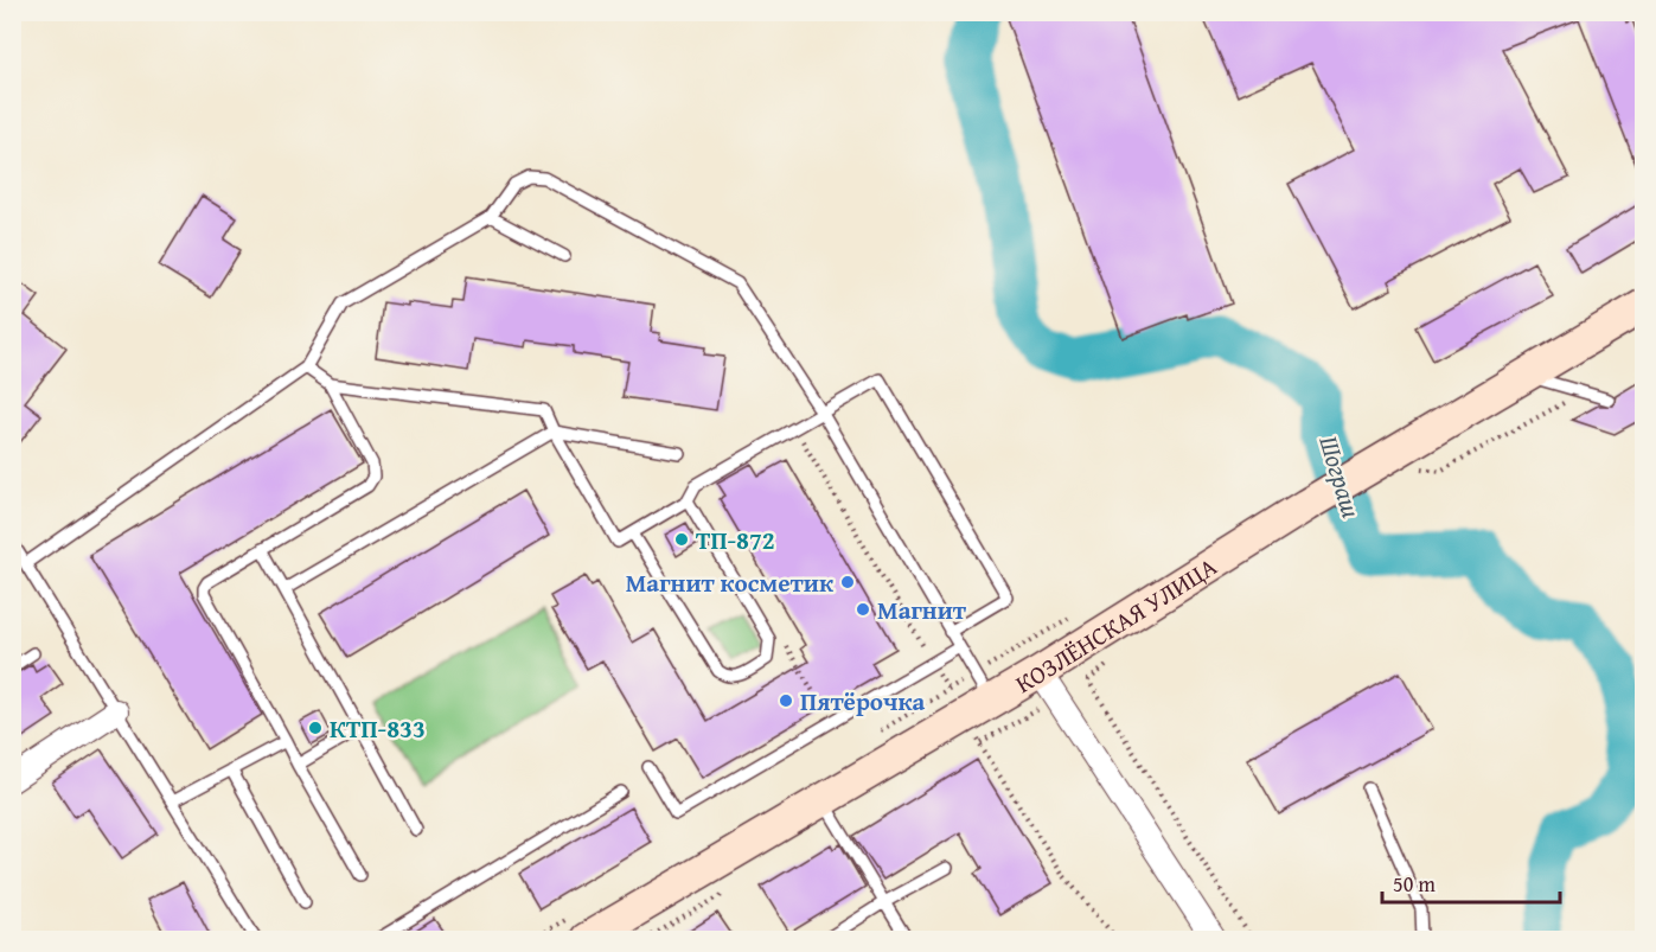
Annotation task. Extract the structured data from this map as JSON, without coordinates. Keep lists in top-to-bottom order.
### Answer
{
  "streets": {
    "street": ["КОЗЛЁНСКАЯ УЛИЦА"]
  },
  "water": ["Шограш"],
  "places": [
    "ТП-872",
    "Магнит косметик",
    "Магнит",
    "Пятёрочка",
    "КТП-833"
  ],
  "scale_bar": "50 m"
}
